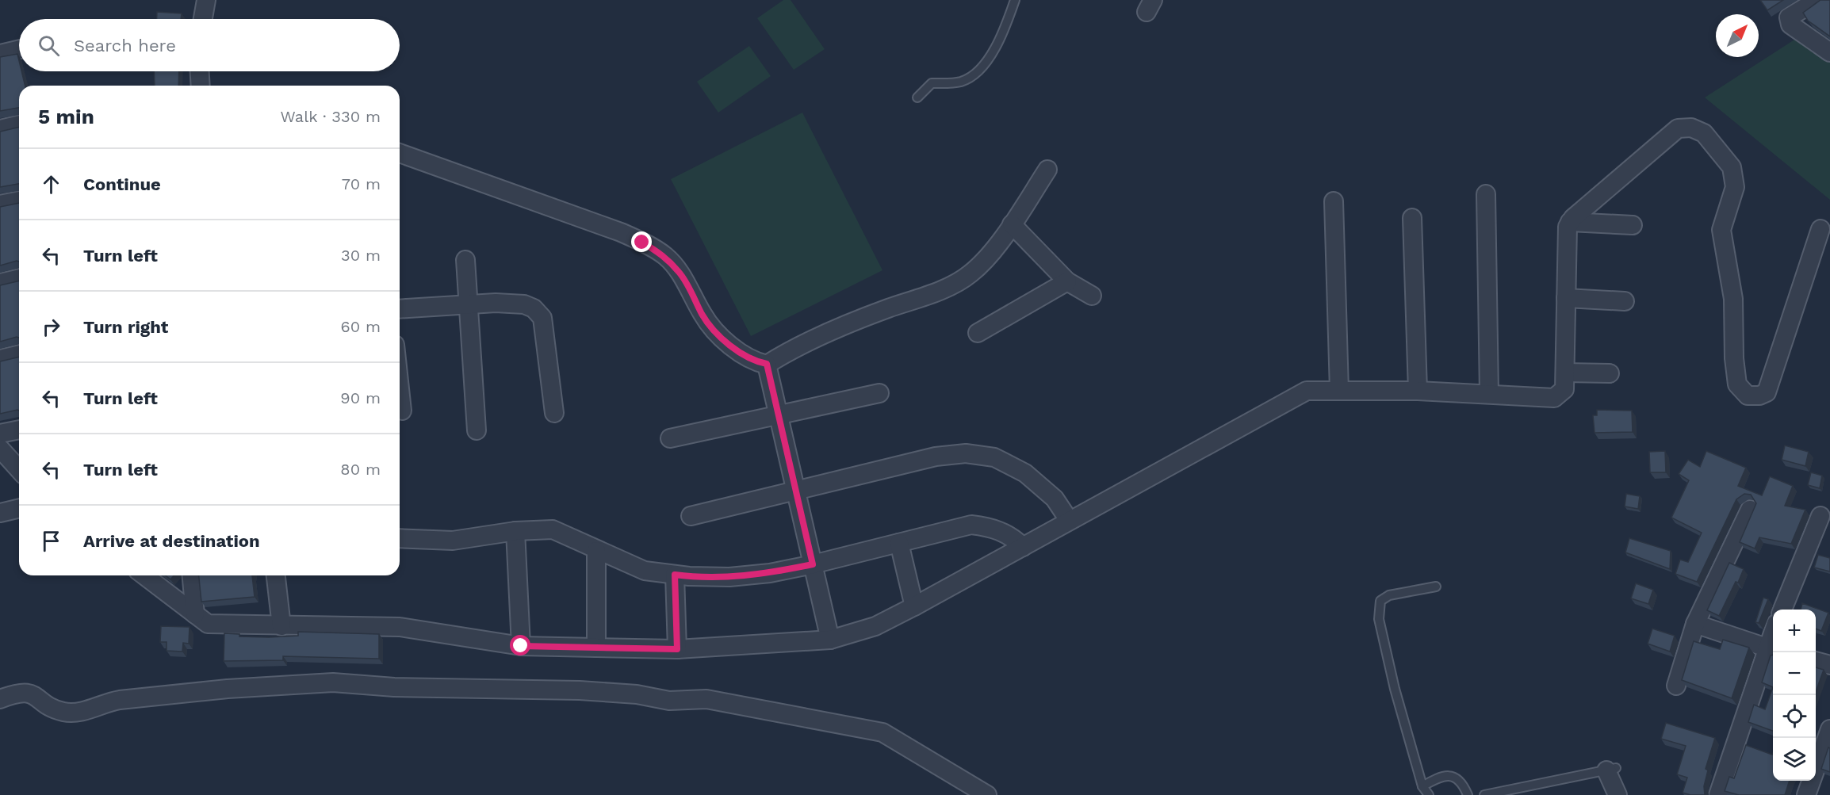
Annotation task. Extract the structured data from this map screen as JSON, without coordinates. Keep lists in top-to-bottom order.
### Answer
{
  "north": "top right",
  "page": {
    "search": "Search here",
    "heading": ["5 min", "Walk · 330 m"],
    "list": [
      ["Continue", "70 m"],
      ["Turn left", "30 m"],
      ["Turn right", "60 m"],
      ["Turn left", "90 m"],
      ["Turn left", "80 m"],
      "Arrive at destination"
    ],
    "map_buttons": ["+", "−"]
  }
}
